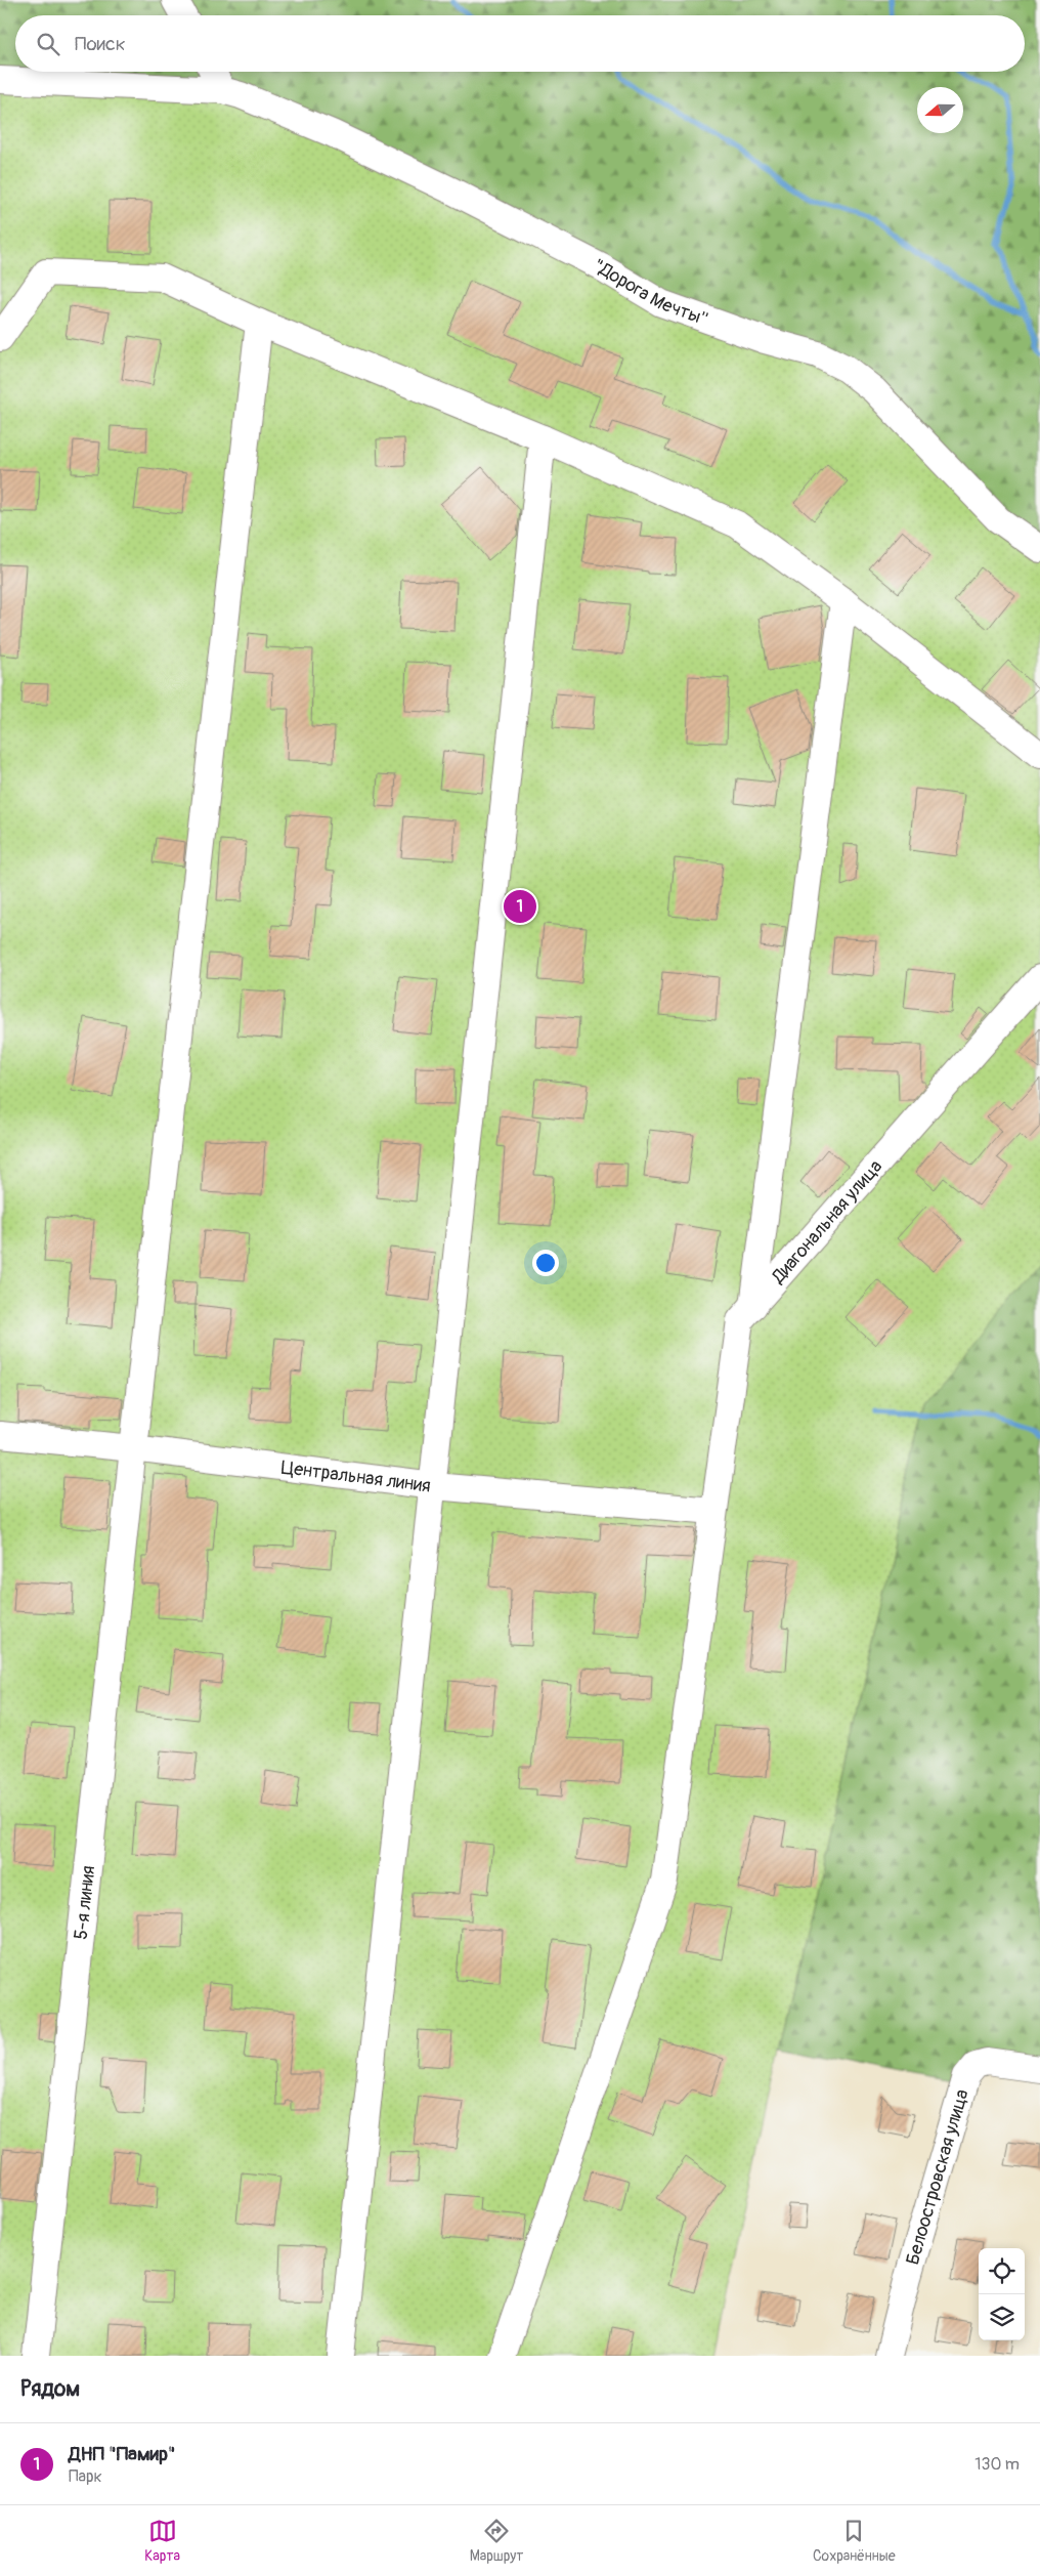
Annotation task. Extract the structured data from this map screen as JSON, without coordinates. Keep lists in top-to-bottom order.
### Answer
{
  "streets": {
    "street": [
      "\"Дорога Мечты''",
      "Диагональная улица",
      "Центральная линия",
      "5-я линия",
      "Белоостровская улица"
    ]
  },
  "crossings": [
    ["Диагональная улица", "Центральная линия"],
    ["Центральная линия", "5-я линия"]
  ],
  "north": "left",
  "page": {
    "search": "Поиск",
    "pins": "1",
    "heading": "Рядом",
    "list": [
      {
        "mark": "1",
        "name": "ДНП \"Памир\"",
        "note": "Парк",
        "value": "130 m"
      }
    ],
    "nav": ["Карта", "Маршрут", "Сохранённые"]
  }
}
